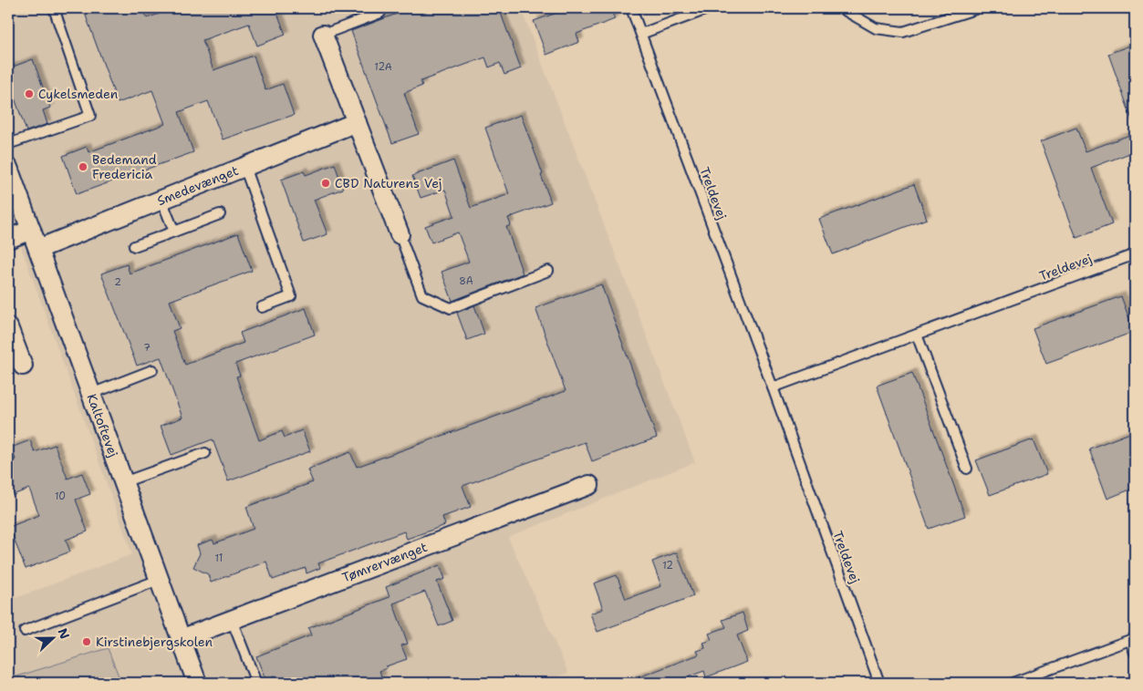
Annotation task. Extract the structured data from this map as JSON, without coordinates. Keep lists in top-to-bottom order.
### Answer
{
  "streets": {
    "street": ["Smedevænget", "Kaltoftevej", "Tømrervænget"],
    "lane": ["Treldevej"]
  },
  "crossings": [
    ["Smedevænget", "Kaltoftevej"],
    ["Kaltoftevej", "Tømrervænget"]
  ],
  "places": [
    "Cykelsmeden",
    "Bedemand Fredericia",
    "CBD Naturens Vej",
    "Kirstinebjergskolen"
  ],
  "house_numbers": [
    "12A",
    "8A",
    "2",
    "7",
    "10",
    "11",
    "12"
  ],
  "north": "right"
}
